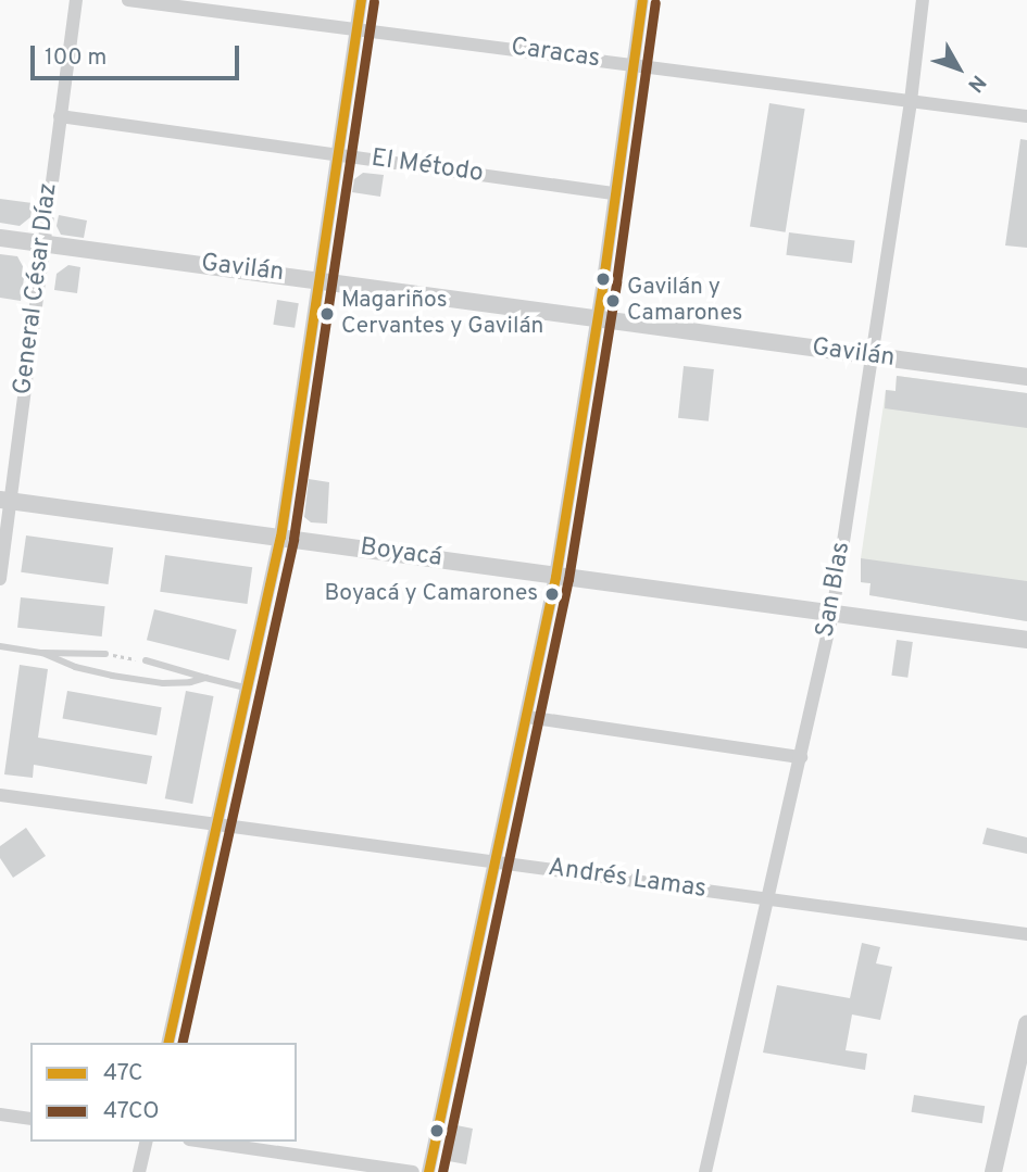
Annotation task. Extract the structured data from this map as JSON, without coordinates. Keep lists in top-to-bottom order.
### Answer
{
  "streets": {
    "street": [
      "Caracas",
      "El Método",
      "Gavilán",
      "General César Díaz",
      "Boyacá",
      "San Blas",
      "Andrés Lamas"
    ]
  },
  "crossings": [
    ["Caracas", "San Blas"],
    ["El Método", "General César Díaz"],
    ["Gavilán", "General César Díaz"],
    ["Gavilán", "San Blas"],
    ["General César Díaz", "Boyacá"],
    ["Boyacá", "San Blas"],
    ["San Blas", "Andrés Lamas"]
  ],
  "places": ["Gavilán y Camarones", "Magariños Cervantes y Gavilán", "Boyacá y Camarones"],
  "lines": ["transit line 47C", "transit line 47CO"],
  "legend": ["47C", "47CO"],
  "scale_bar": "100 m",
  "north": "bottom right"
}
